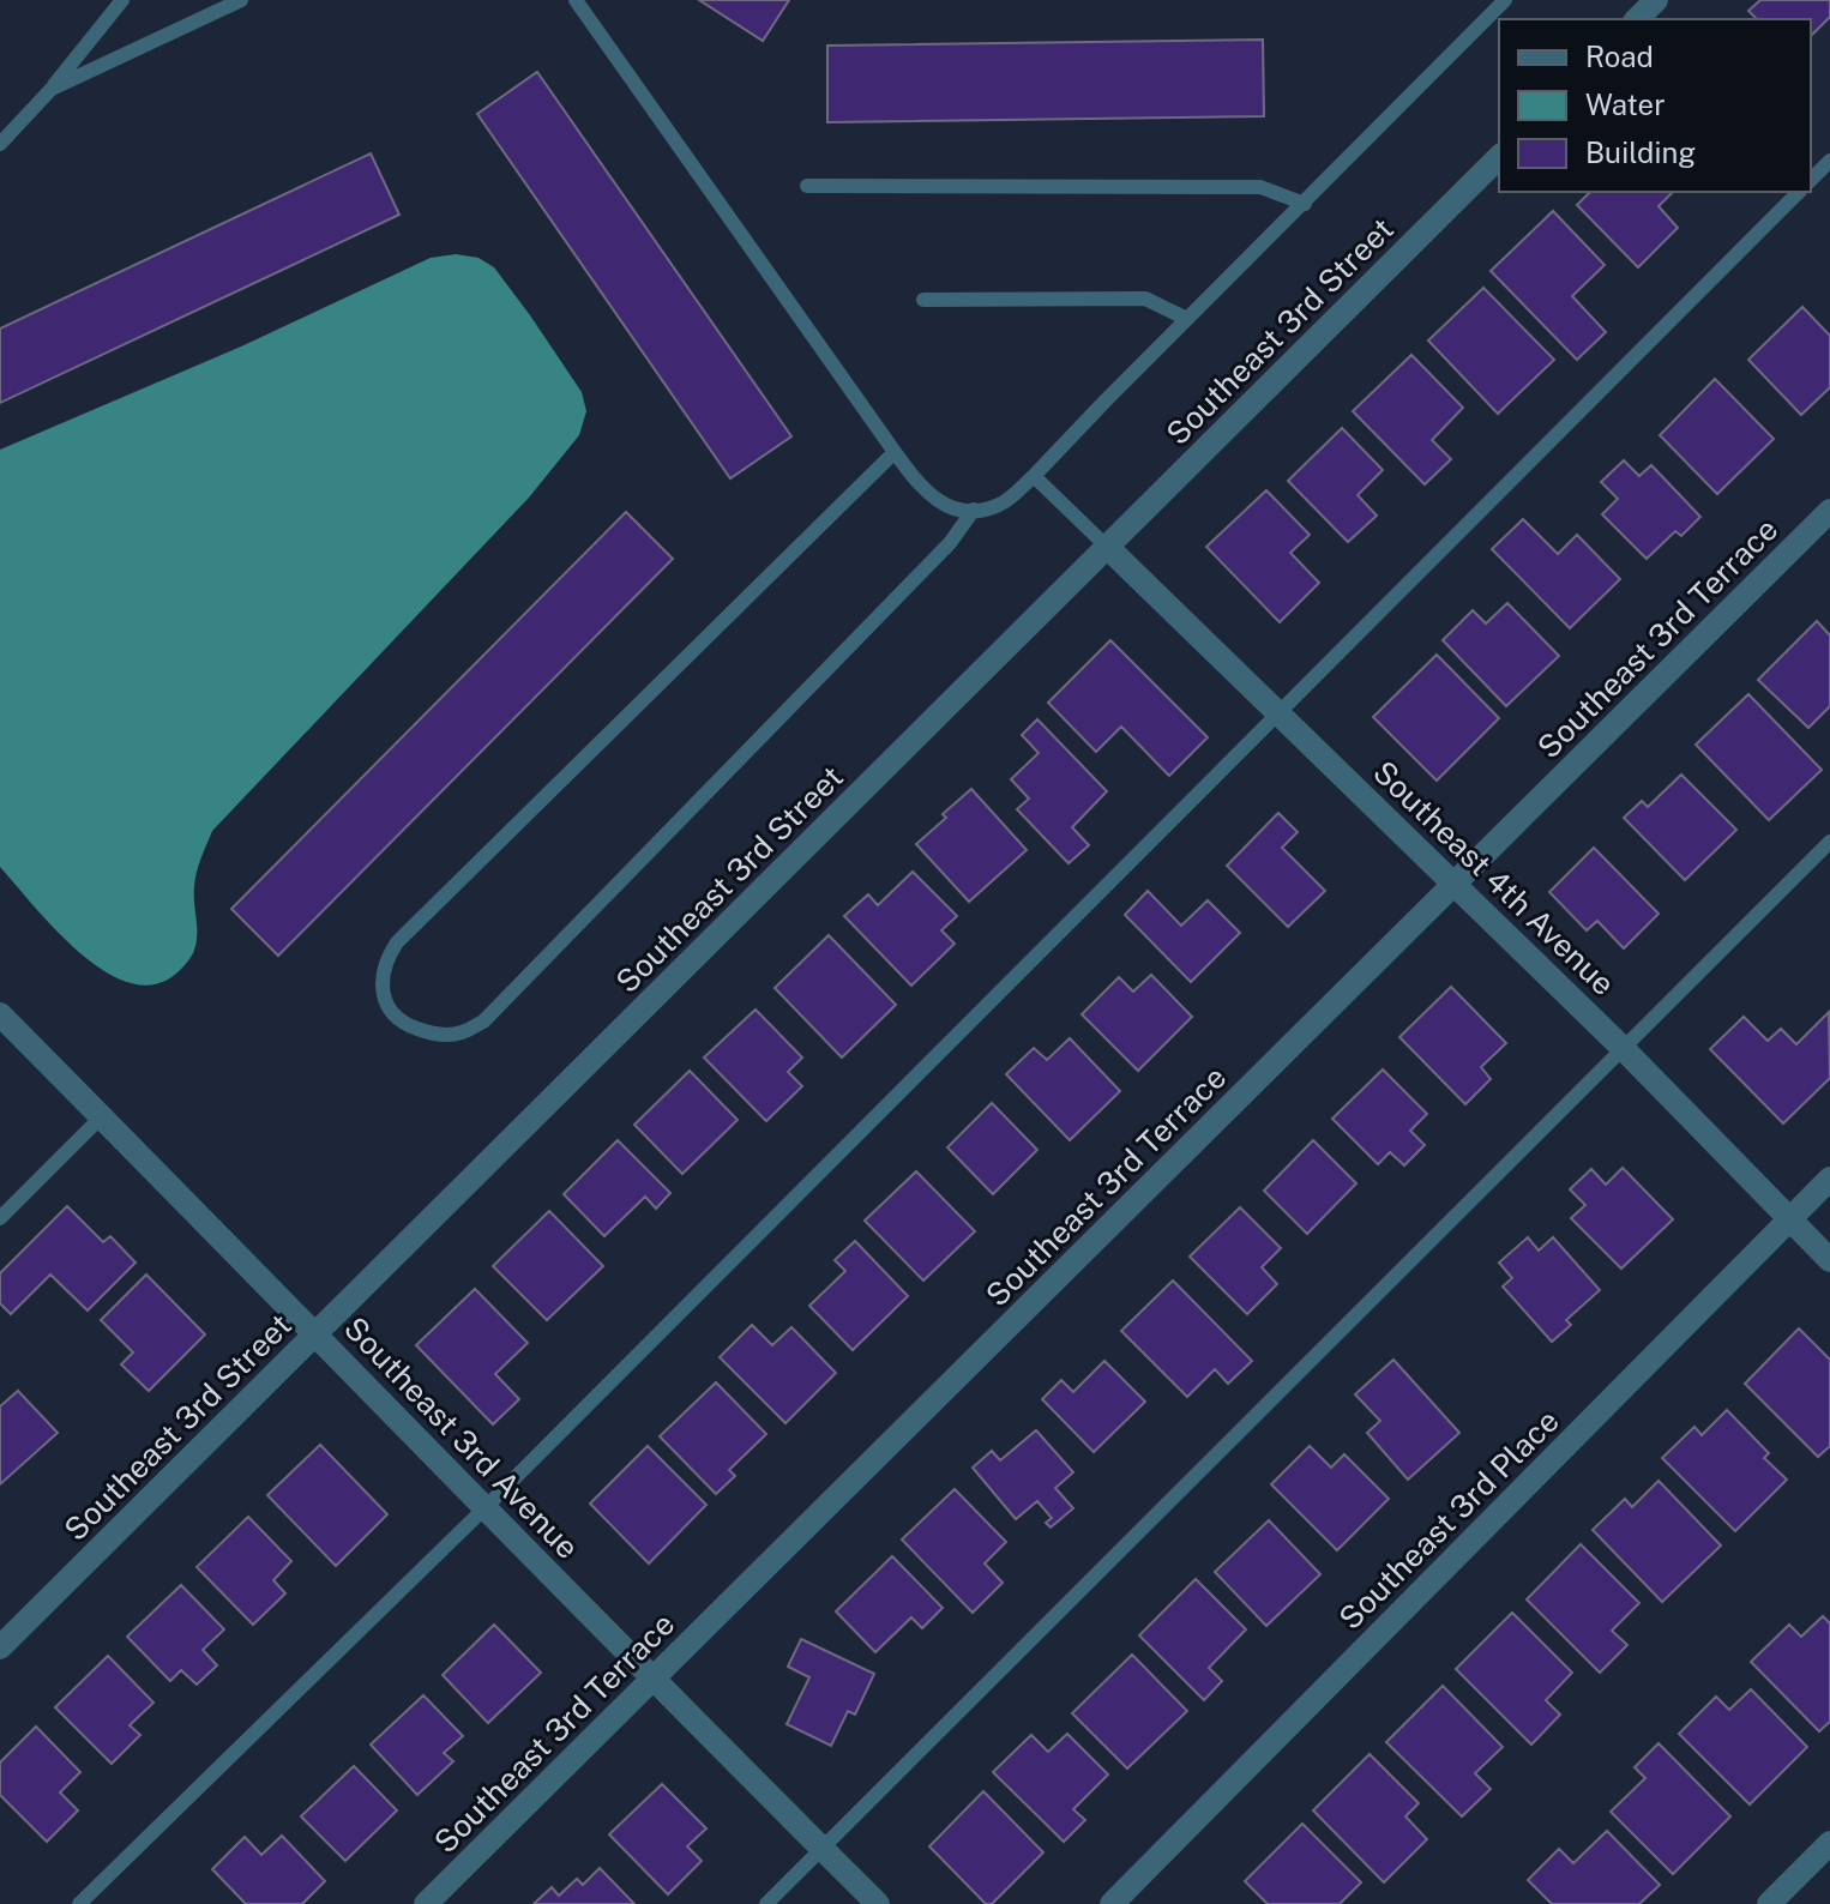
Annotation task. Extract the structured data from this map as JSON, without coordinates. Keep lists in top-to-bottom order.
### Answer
{
  "streets": {
    "street": [
      "Southeast 3rd Street",
      "Southeast 3rd Terrace",
      "Southeast 4th Avenue",
      "Southeast 3rd Avenue",
      "Southeast 3rd Place"
    ]
  },
  "crossings": [
    ["Southeast 3rd Street", "Southeast 4th Avenue"],
    ["Southeast 3rd Street", "Southeast 3rd Avenue"],
    ["Southeast 3rd Terrace", "Southeast 4th Avenue"],
    ["Southeast 3rd Terrace", "Southeast 3rd Avenue"],
    ["Southeast 4th Avenue", "Southeast 3rd Place"]
  ],
  "legend": ["Road", "Water", "Building"]
}
